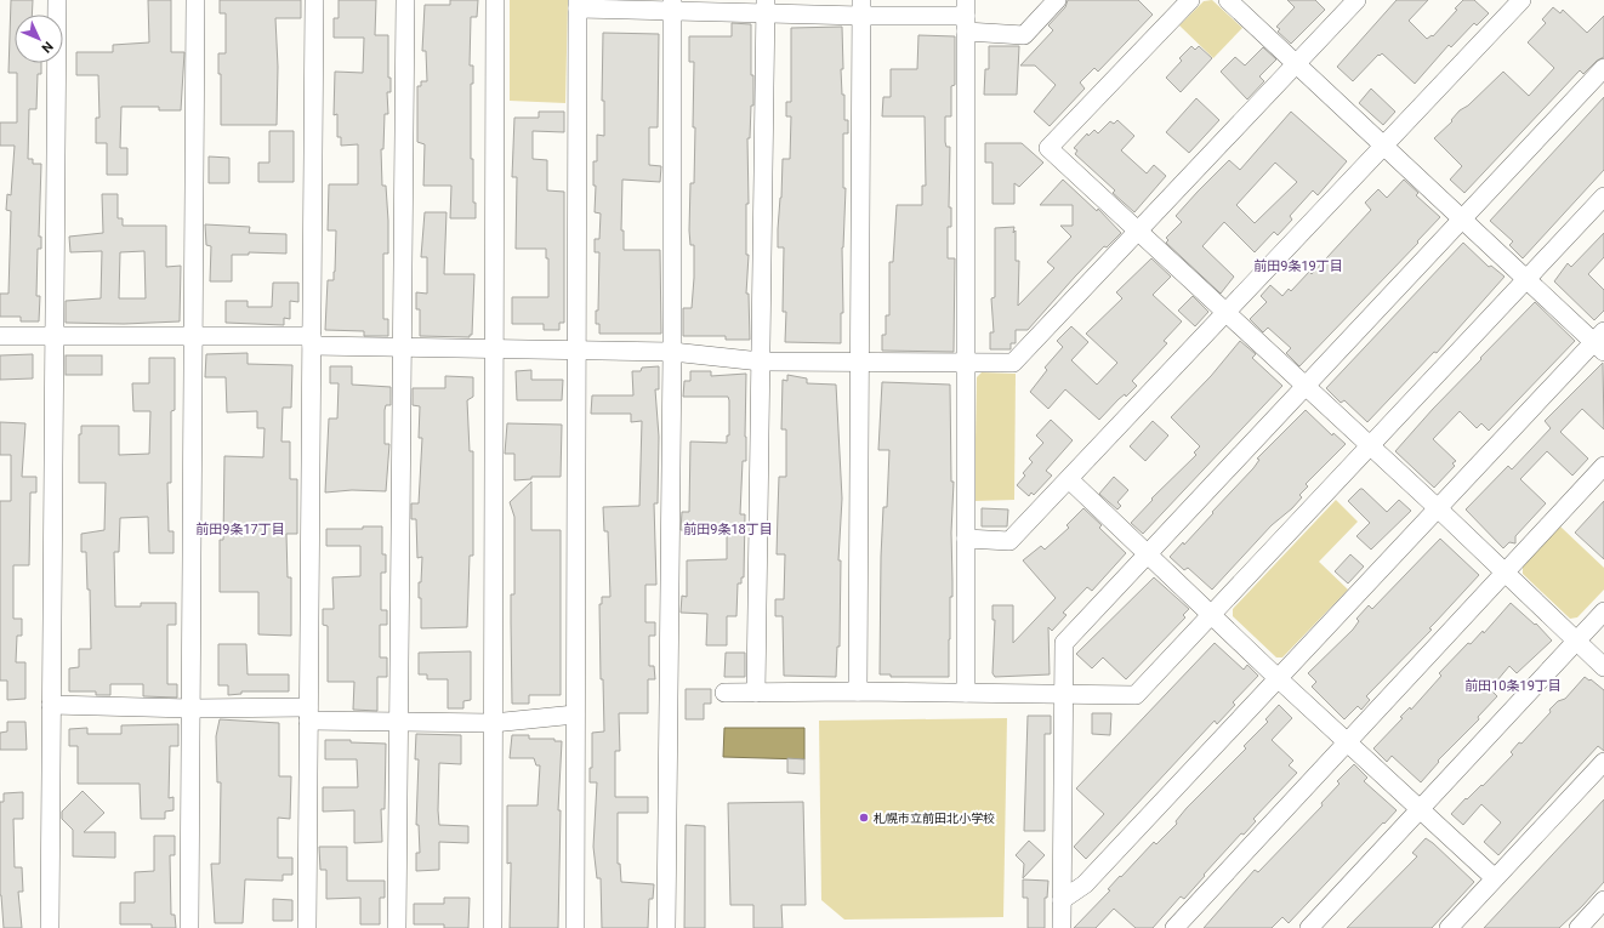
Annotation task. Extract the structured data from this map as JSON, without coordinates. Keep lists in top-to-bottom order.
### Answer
{
  "districts": [
    "前田9条19丁目",
    "前田9条17丁目",
    "前田9条18丁目",
    "前田10条19丁目"
  ],
  "places": ["札幌市立前田北小学校"],
  "north": "bottom right"
}
